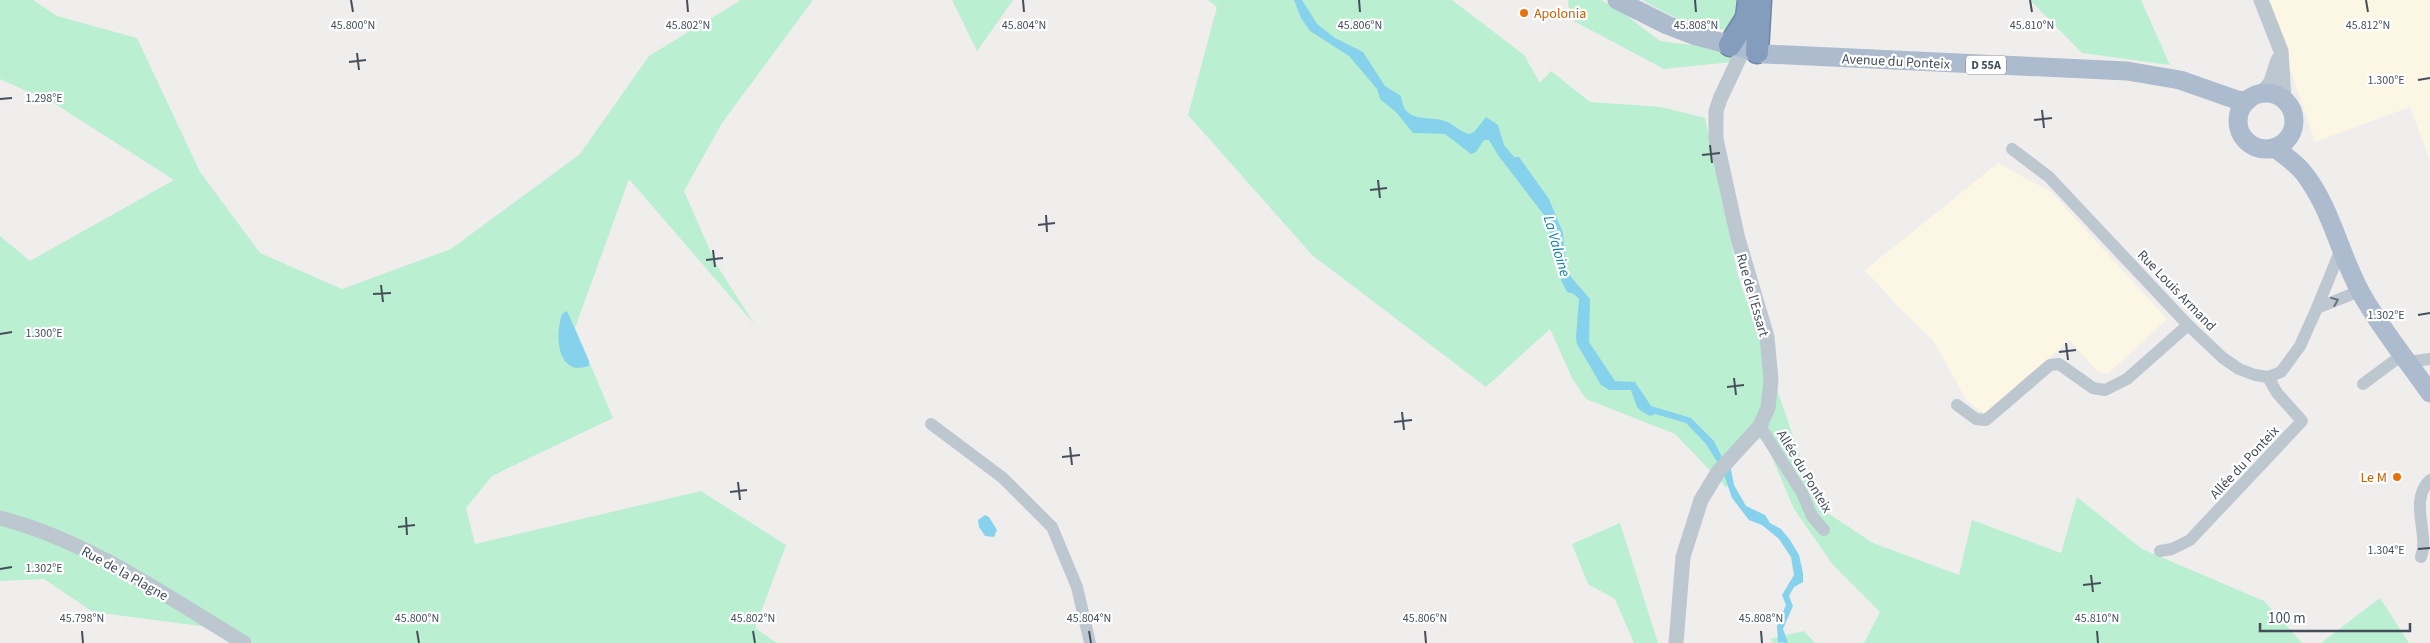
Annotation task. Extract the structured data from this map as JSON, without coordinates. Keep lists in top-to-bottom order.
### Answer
{
  "streets": {
    "main road": ["Avenue du Ponteix", "D 55A"],
    "street": [
      "Rue Louis Armand",
      "Rue de l'Essart",
      "Allée du Ponteix",
      "Rue de la Plagne"
    ]
  },
  "crossings": [
    ["Avenue du Ponteix", "Rue de l'Essart"],
    ["Rue Louis Armand", "Allée du Ponteix"],
    ["Rue de l'Essart", "Allée du Ponteix"]
  ],
  "water": ["La Valoine"],
  "places": ["Apolonia", "Le M"],
  "scale_bar": "100 m",
  "coordinates": [
    "45.800°N",
    "45.802°N",
    "45.804°N",
    "45.806°N",
    "45.808°N",
    "45.810°N",
    "45.812°N",
    "1.300°E",
    "1.298°E",
    "1.302°E",
    "1.304°E",
    "45.798°N"
  ]
}
